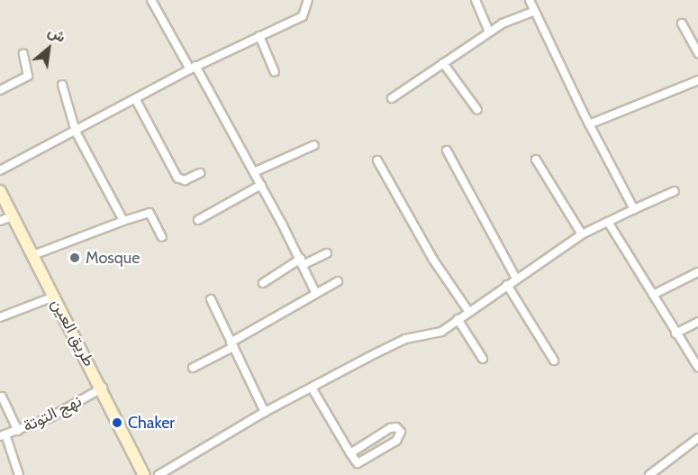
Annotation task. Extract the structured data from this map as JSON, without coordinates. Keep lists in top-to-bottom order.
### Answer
{
  "streets": {
    "main road": ["طريق العين"],
    "street": ["نهج التوتة"]
  },
  "crossings": [
    ["طريق العين", "نهج التوتة"]
  ],
  "places": ["Mosque", "Chaker"],
  "north": "top right"
}
